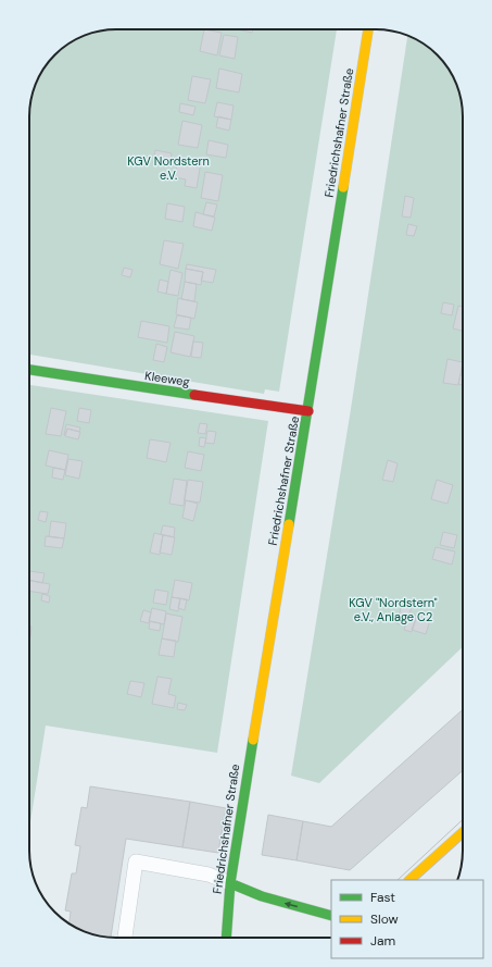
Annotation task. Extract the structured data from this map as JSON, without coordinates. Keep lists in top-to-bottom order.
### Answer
{
  "streets": {
    "main road": ["Friedrichshafner Straße", "Kleeweg"]
  },
  "crossings": [
    ["Friedrichshafner Straße", "Kleeweg"]
  ],
  "parks": ["KGV Nordstern e.V.", "KGV \"Nordstern\" e.V., Anlage C2"],
  "legend": ["Fast", "Slow", "Jam"]
}
